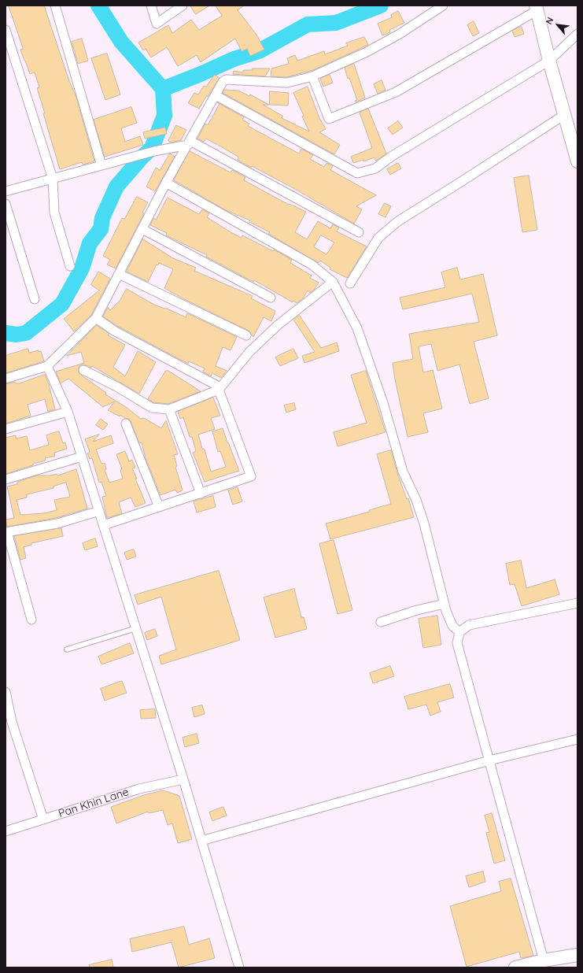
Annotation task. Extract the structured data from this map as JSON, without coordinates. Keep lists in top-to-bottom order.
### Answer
{
  "streets": {
    "street": ["Pan Khin Lane"]
  },
  "north": "top left"
}
